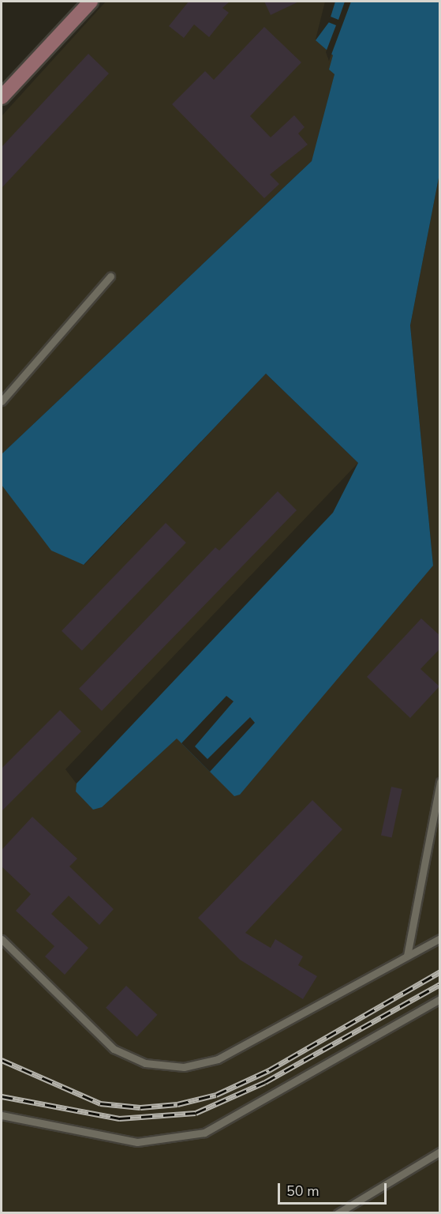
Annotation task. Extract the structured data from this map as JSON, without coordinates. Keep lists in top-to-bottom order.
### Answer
{
  "scale_bar": "50 m"
}
